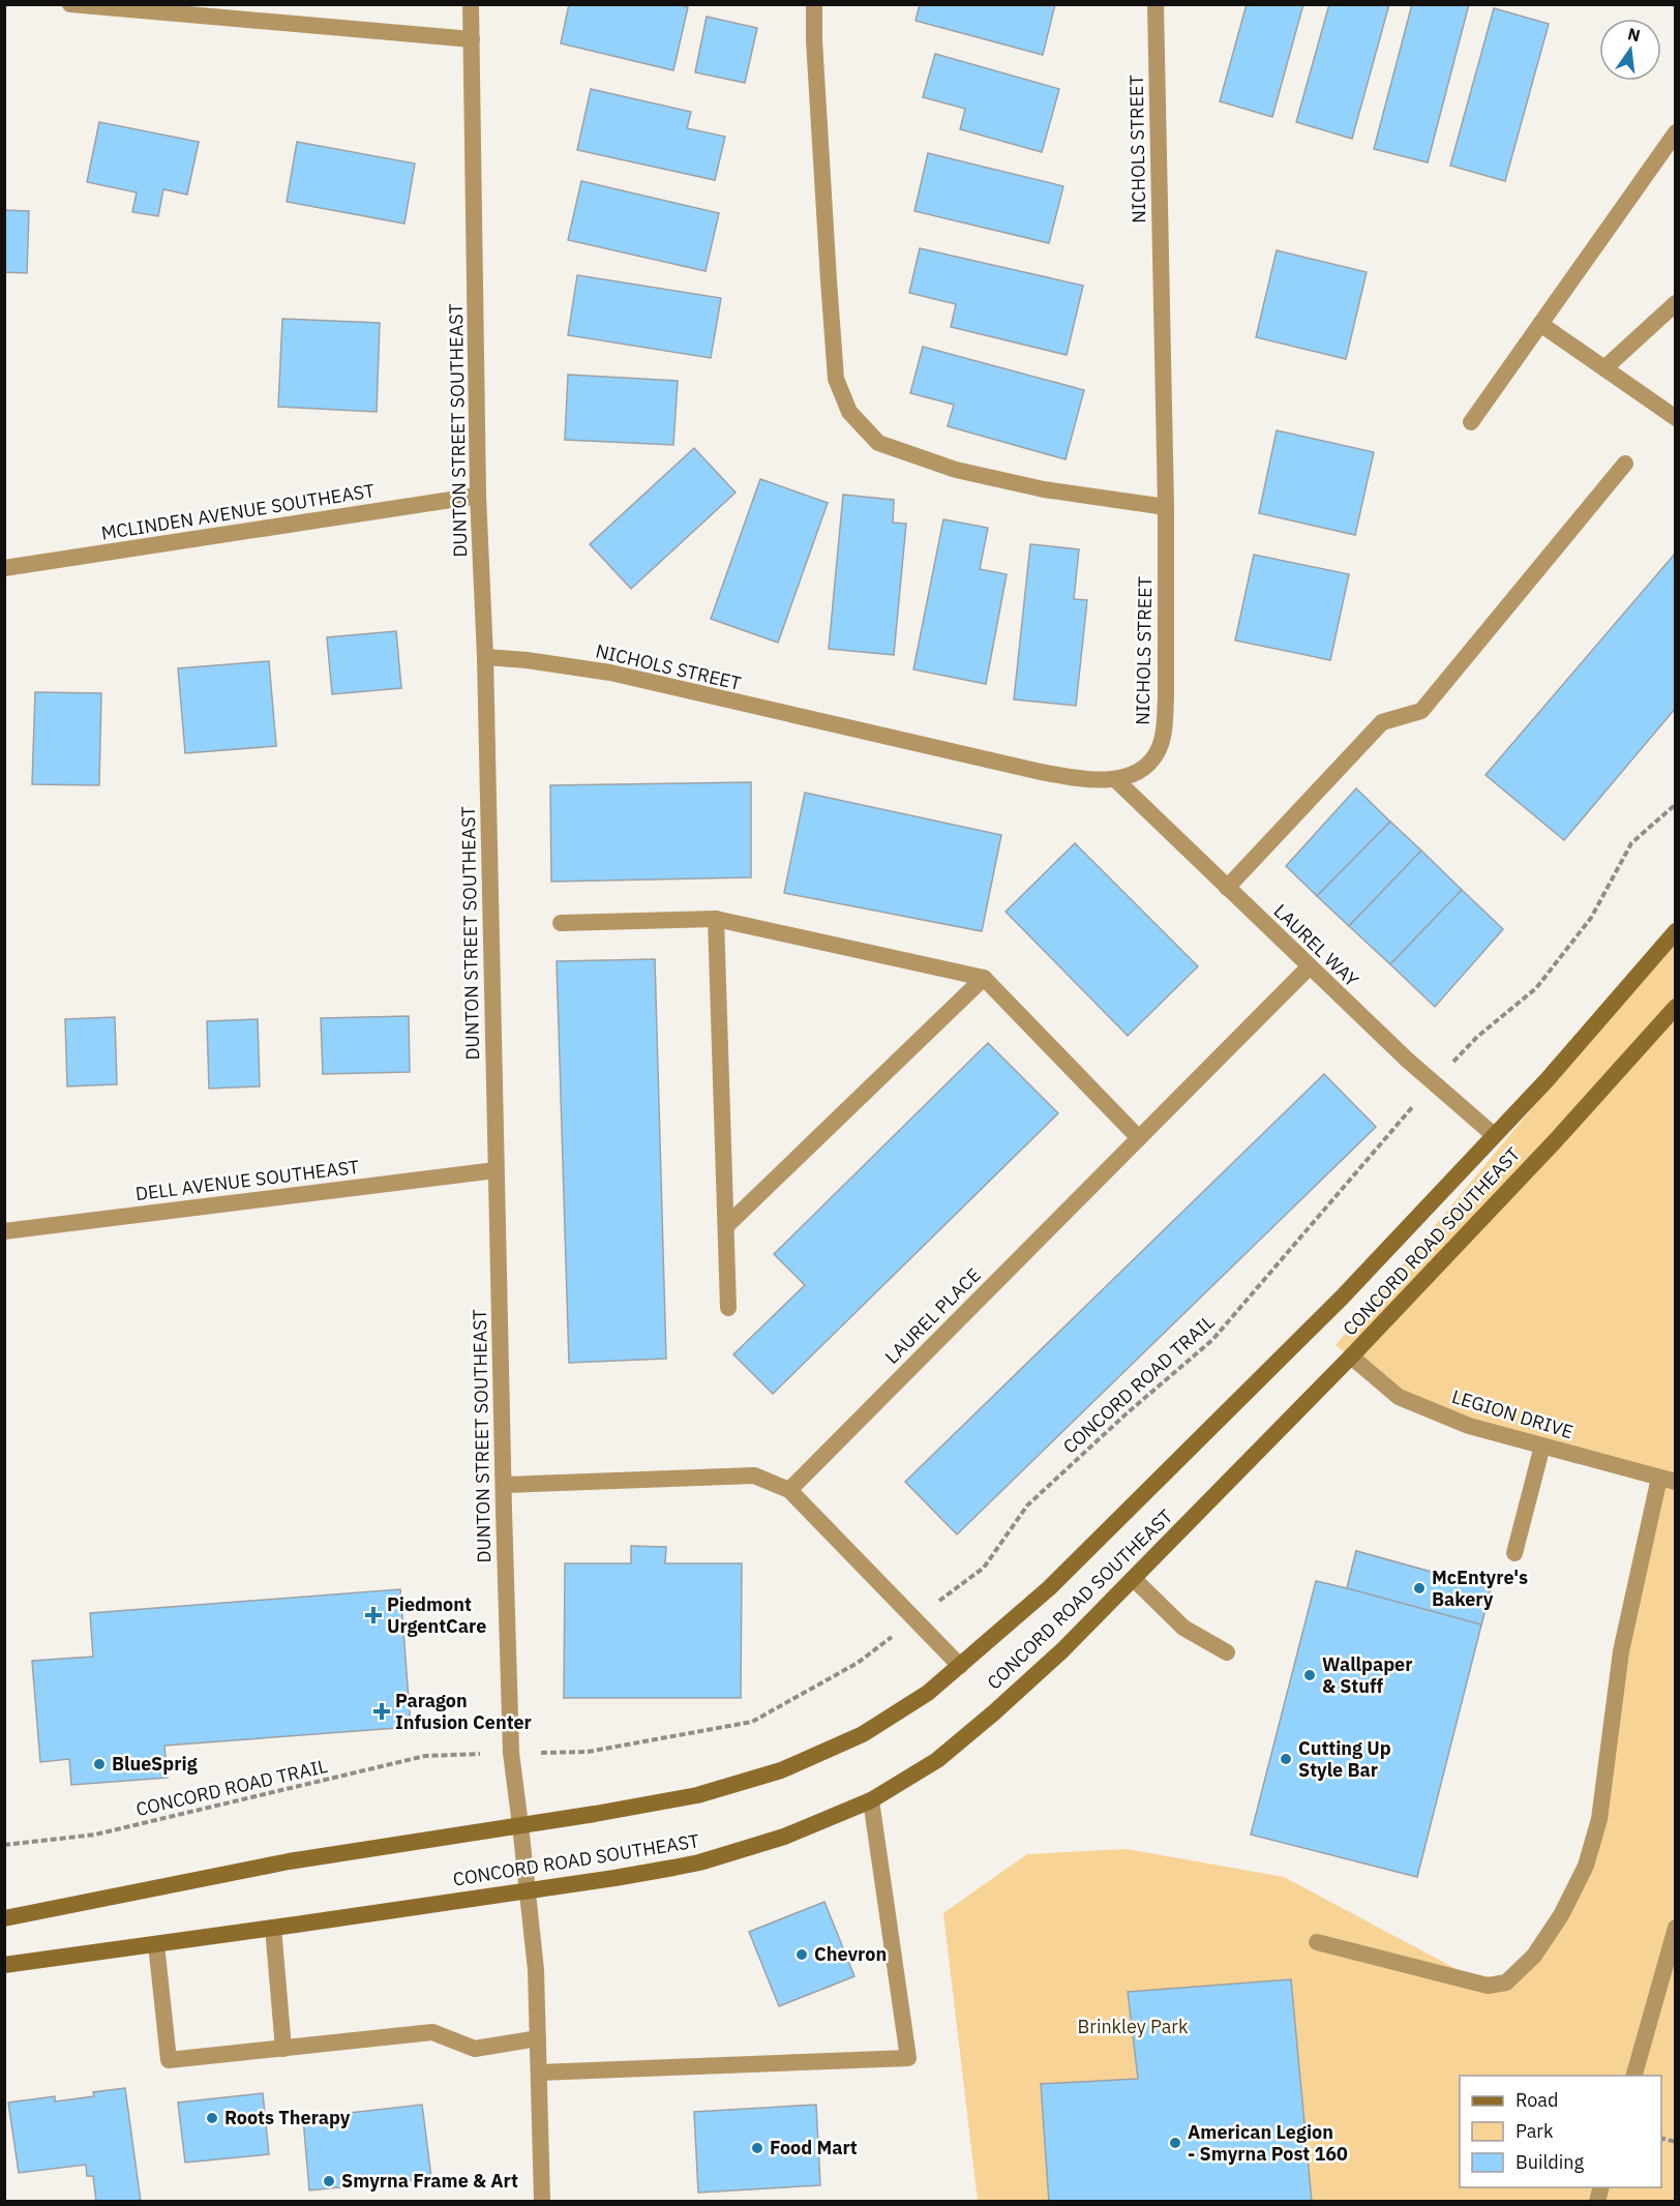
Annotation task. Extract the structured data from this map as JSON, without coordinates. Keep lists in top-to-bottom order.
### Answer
{
  "streets": {
    "main road": ["CONCORD ROAD SOUTHEAST"],
    "street": [
      "NICHOLS STREET",
      "DUNTON STREET SOUTHEAST",
      "MCLINDEN AVENUE SOUTHEAST",
      "LAUREL WAY",
      "DELL AVENUE SOUTHEAST",
      "LAUREL PLACE",
      "LEGION DRIVE"
    ],
    "path": ["CONCORD ROAD TRAIL"]
  },
  "crossings": [
    ["NICHOLS STREET", "DUNTON STREET SOUTHEAST"],
    ["NICHOLS STREET", "LAUREL WAY"],
    ["DUNTON STREET SOUTHEAST", "MCLINDEN AVENUE SOUTHEAST"],
    ["DUNTON STREET SOUTHEAST", "DELL AVENUE SOUTHEAST"],
    ["DUNTON STREET SOUTHEAST", "CONCORD ROAD SOUTHEAST"],
    ["LAUREL WAY", "CONCORD ROAD SOUTHEAST"],
    ["LAUREL WAY", "LAUREL PLACE"],
    ["CONCORD ROAD SOUTHEAST", "LAUREL PLACE"],
    ["CONCORD ROAD SOUTHEAST", "LEGION DRIVE"]
  ],
  "parks": ["Brinkley Park"],
  "places": {
    "other": [
      "McEntyre's Bakery",
      "Wallpaper & Stuff",
      "Cutting Up Style Bar",
      "BlueSprig",
      "Chevron",
      "Roots Therapy",
      "American Legion - Smyrna Post 160",
      "Food Mart",
      "Smyrna Frame & Art"
    ],
    "health": ["Piedmont UrgentCare", "Paragon Infusion Center"]
  },
  "legend": ["Road", "Park", "Building"],
  "north": "top"
}
